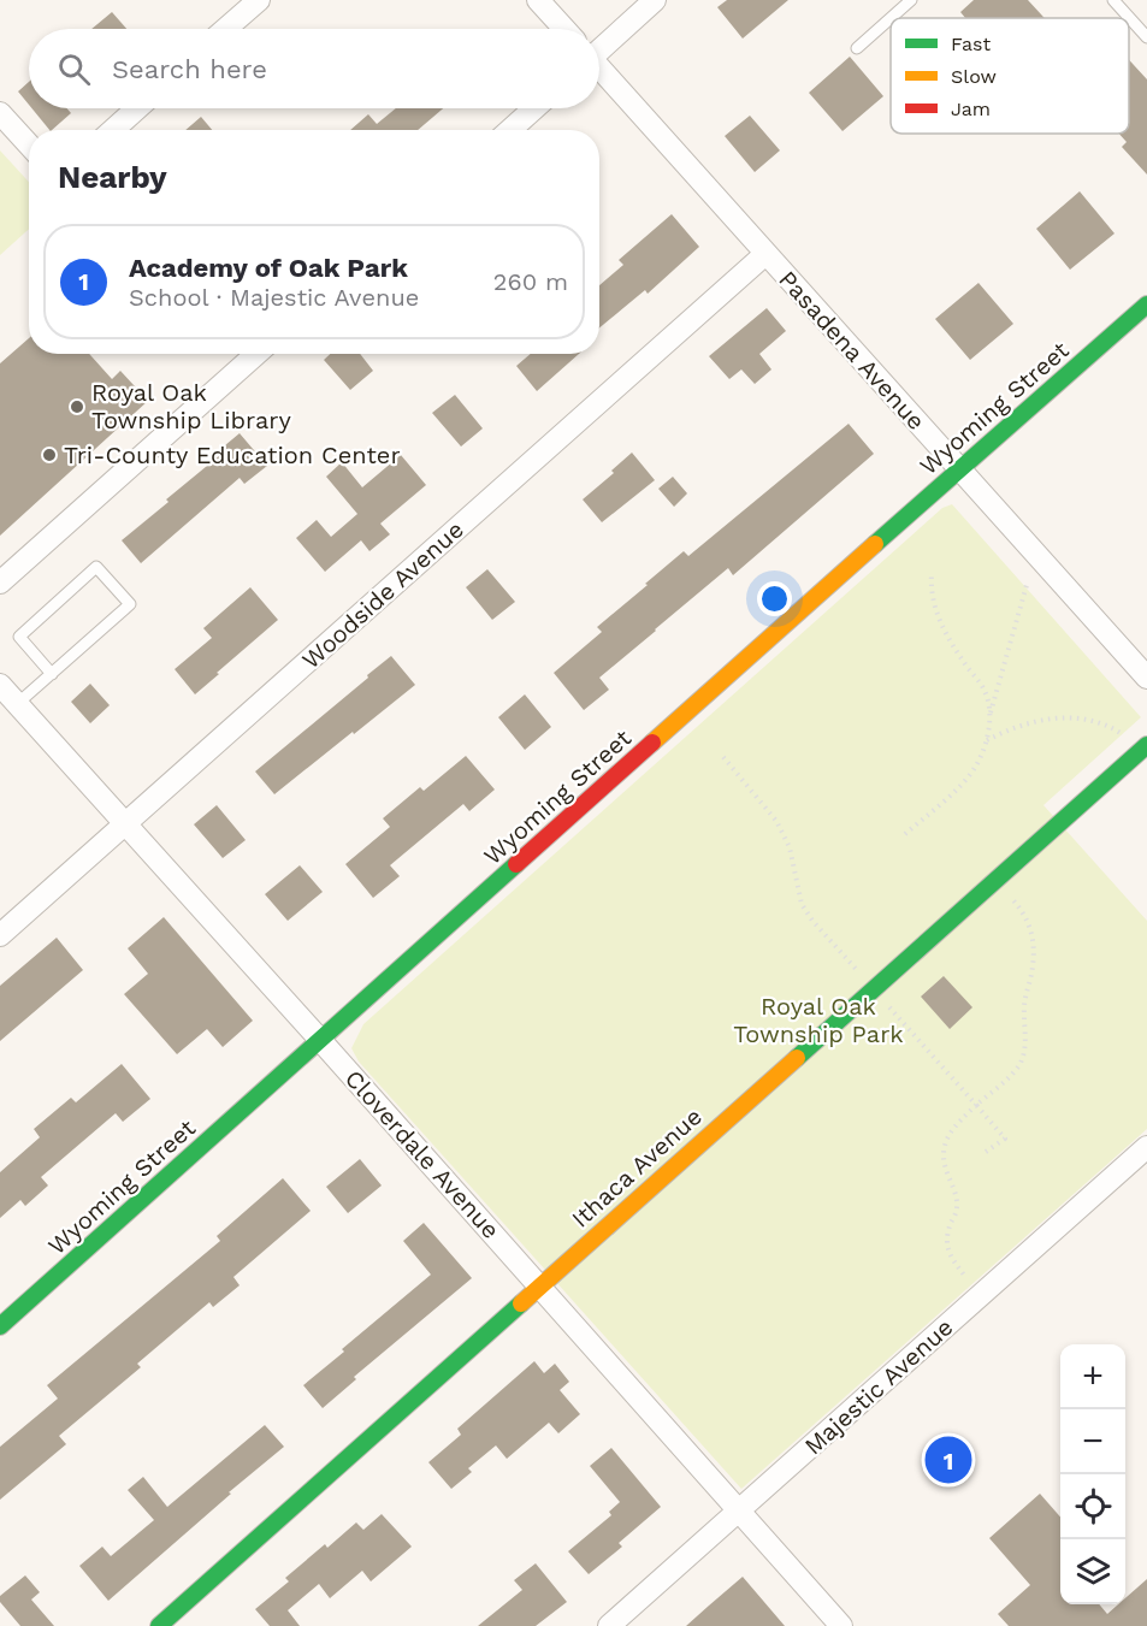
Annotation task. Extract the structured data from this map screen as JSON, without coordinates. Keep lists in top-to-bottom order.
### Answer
{
  "streets": {
    "street": [
      "Pasadena Avenue",
      "Wyoming Street",
      "Woodside Avenue",
      "Cloverdale Avenue",
      "Ithaca Avenue",
      "Majestic Avenue"
    ]
  },
  "crossings": [
    ["Pasadena Avenue", "Wyoming Street"],
    ["Pasadena Avenue", "Woodside Avenue"],
    ["Wyoming Street", "Cloverdale Avenue"],
    ["Woodside Avenue", "Cloverdale Avenue"],
    ["Cloverdale Avenue", "Ithaca Avenue"],
    ["Cloverdale Avenue", "Majestic Avenue"]
  ],
  "parks": ["Royal Oak Township Park"],
  "places": ["Royal Oak Township Library", "Tri-County Education Center"],
  "legend": ["Fast", "Slow", "Jam"],
  "page": {
    "search": "Search here",
    "heading": "Nearby",
    "list": [
      {
        "mark": "1",
        "name": "Academy of Oak Park",
        "note": "School · Majestic Avenue",
        "value": "260 m"
      }
    ],
    "map_buttons": ["+", "−"],
    "pins": "1"
  }
}
